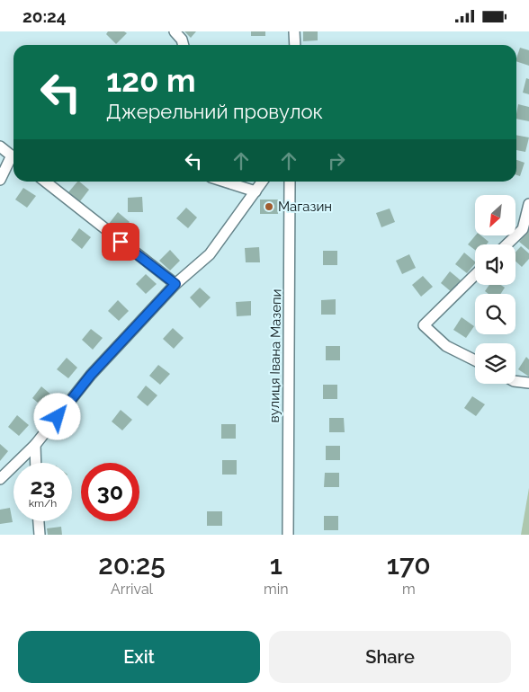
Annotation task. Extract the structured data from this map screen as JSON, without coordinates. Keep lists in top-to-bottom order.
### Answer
{
  "streets": {
    "street": ["вулиця Івана Мазепи"]
  },
  "places": ["Магазин"],
  "north": "bottom left",
  "page": {
    "status": "20:24",
    "turn": ["120 m", "Джерельний провулок"],
    "speed": "23 km/h",
    "limit": "30",
    "eta": [
      "20:25",
      "Arrival",
      "1",
      "min",
      "170",
      "m"
    ],
    "buttons": ["Exit", "Share"]
  }
}
